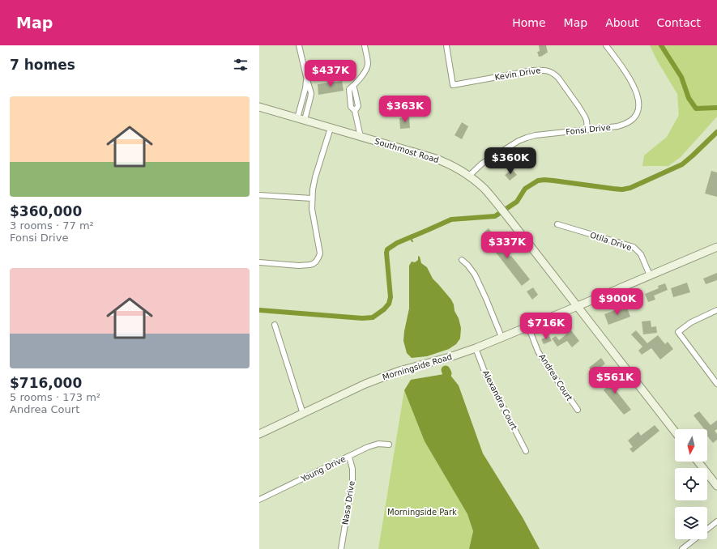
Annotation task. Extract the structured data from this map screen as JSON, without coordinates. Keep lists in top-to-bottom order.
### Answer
{
  "streets": {
    "main road": ["Southmost Road", "Morningside Road"],
    "street": [
      "Kevin Drive",
      "Fonsi Drive",
      "Otila Drive",
      "Andrea Court",
      "Alexandra Court",
      "Young Drive",
      "Nasa Drive"
    ]
  },
  "crossings": [
    ["Kevin Drive", "Fonsi Drive"],
    ["Fonsi Drive", "Southmost Road"],
    ["Southmost Road", "Morningside Road"],
    ["Otila Drive", "Morningside Road"],
    ["Morningside Road", "Andrea Court"],
    ["Morningside Road", "Alexandra Court"],
    ["Young Drive", "Nasa Drive"]
  ],
  "parks": ["Morningside Park"],
  "north": "bottom",
  "page": {
    "header": "Map",
    "nav": [
      "Home",
      "Map",
      "About",
      "Contact"
    ],
    "heading": "7 homes",
    "price": [
      "$437K",
      "$363K",
      "$360K",
      "$337K",
      "$900K",
      "$716K",
      "$561K"
    ],
    "list": [
      {
        "name": "$360,000",
        "note": "3 rooms · 77 m² · Fonsi Drive"
      },
      {
        "name": "$716,000",
        "note": "5 rooms · 173 m² · Andrea Court"
      }
    ]
  }
}
